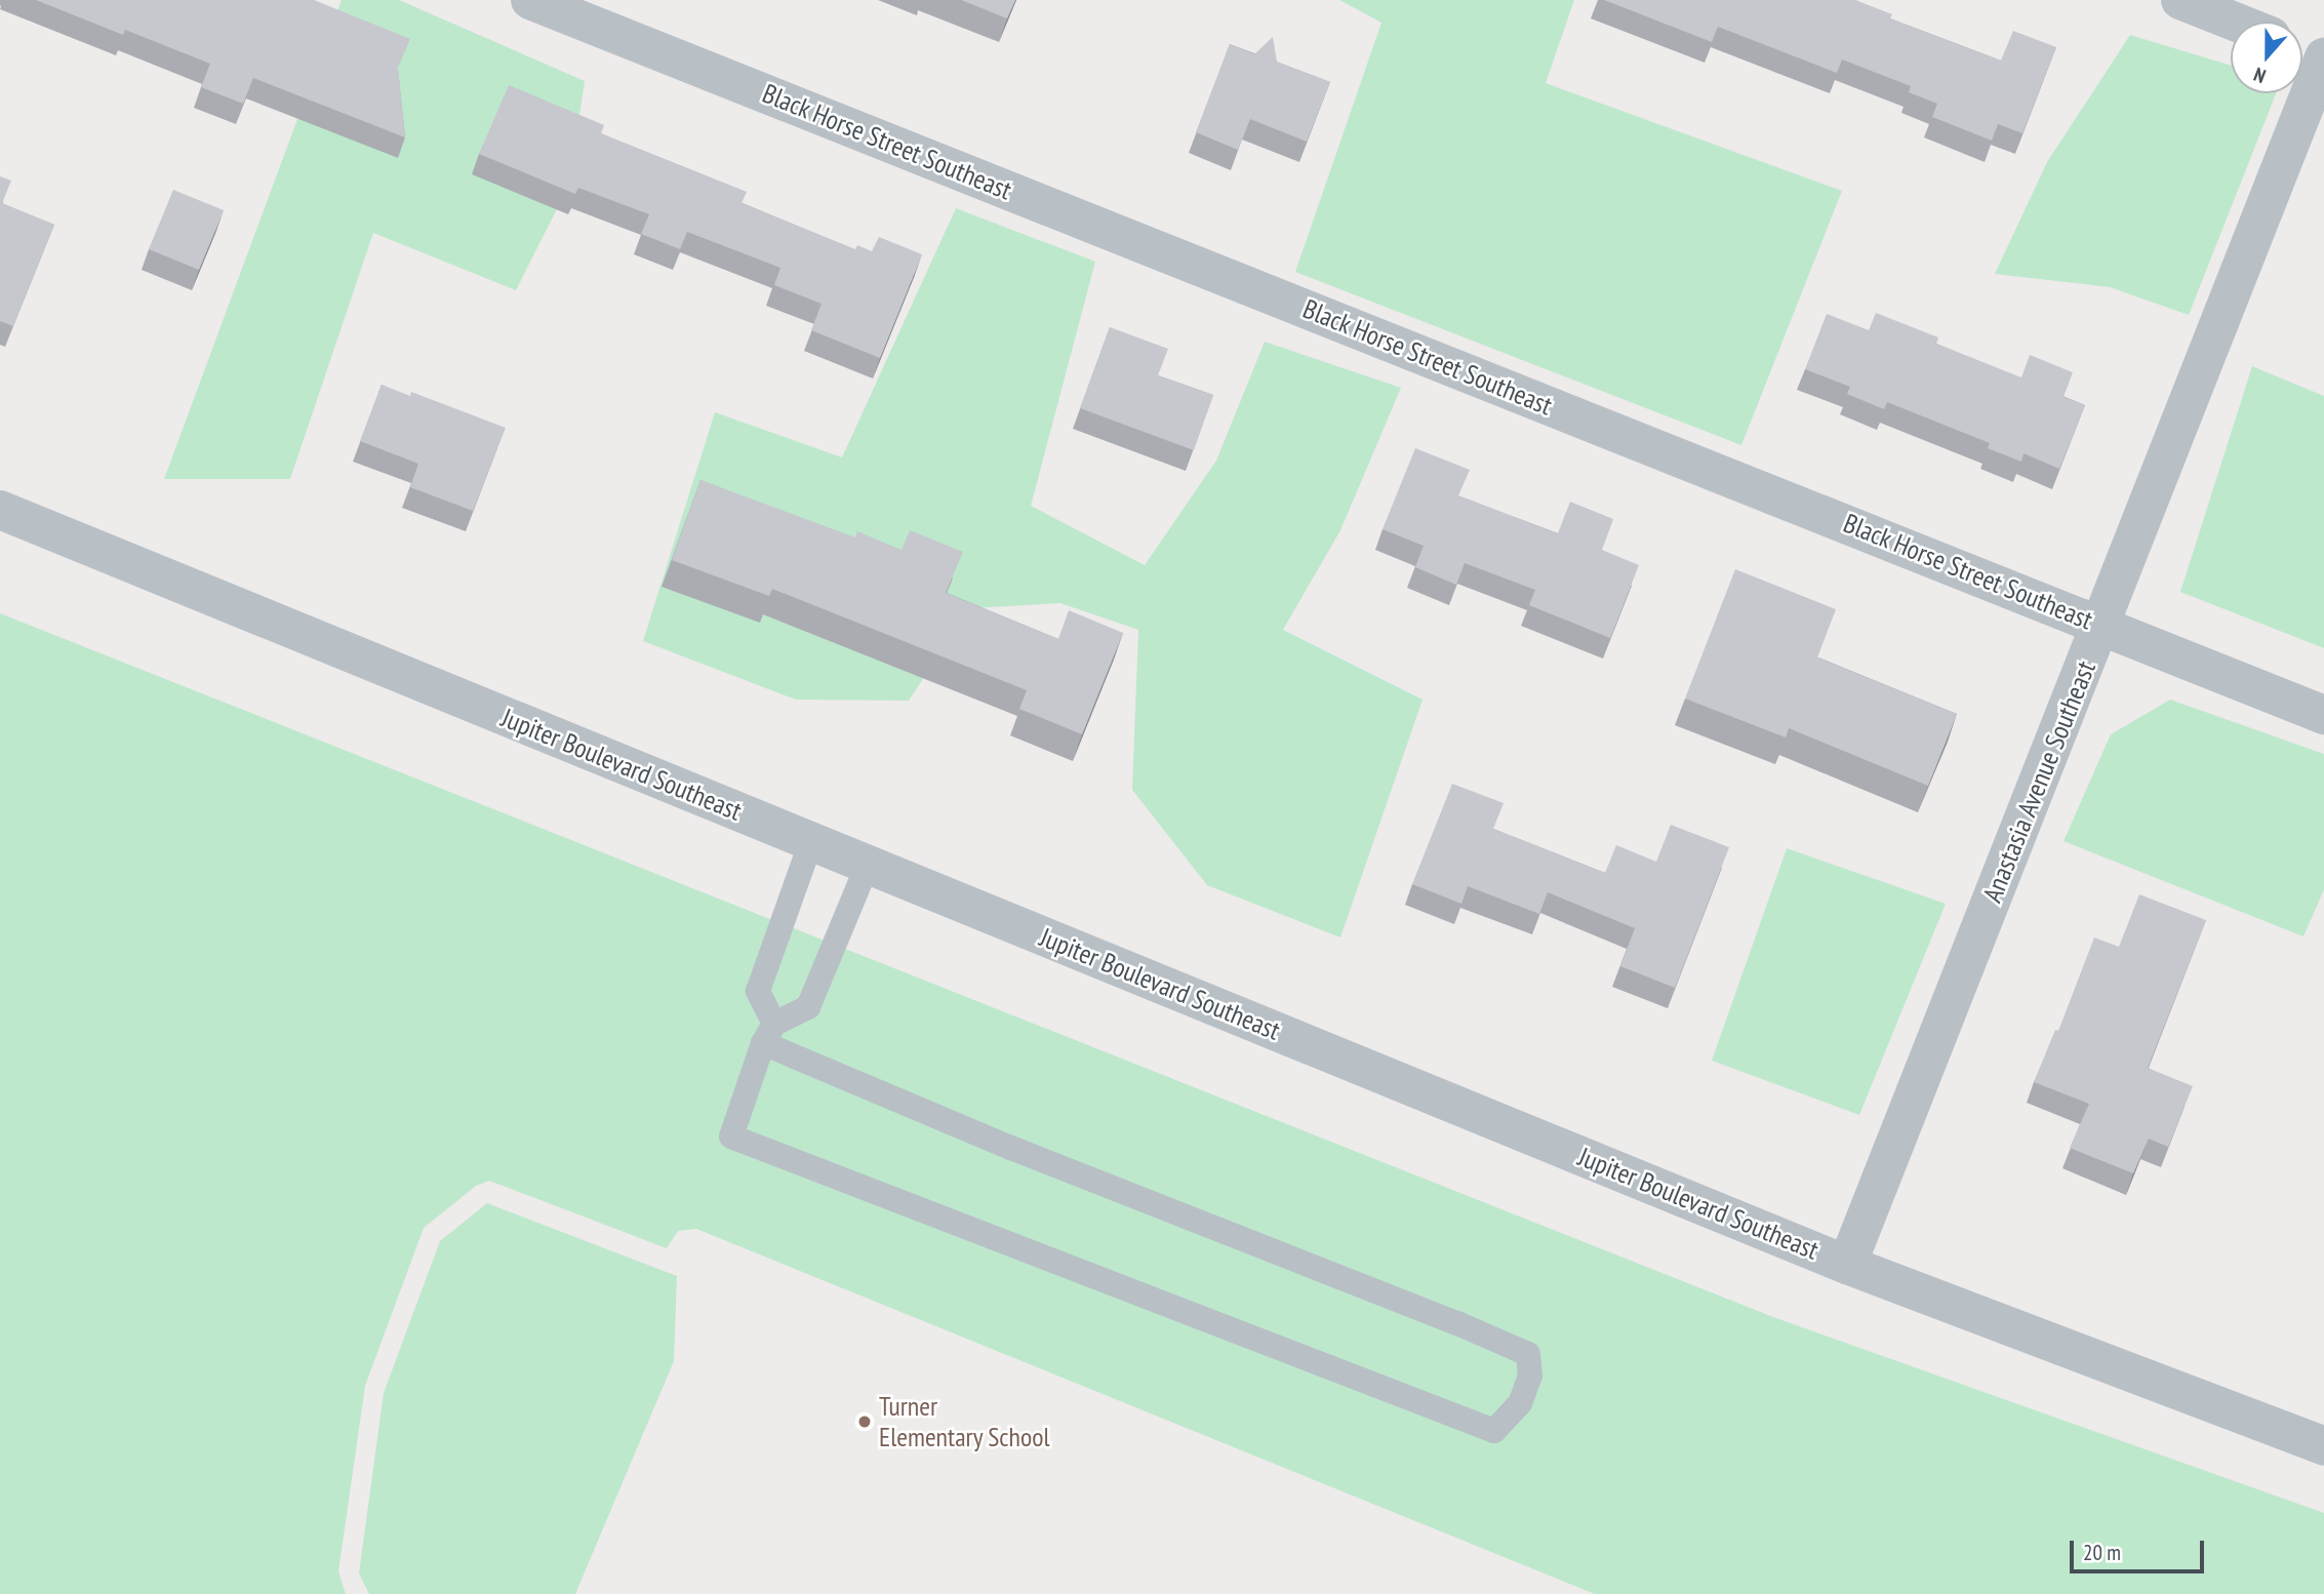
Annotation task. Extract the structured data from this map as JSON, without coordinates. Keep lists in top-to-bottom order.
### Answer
{
  "streets": {
    "street": ["Black Horse Street Southeast", "Jupiter Boulevard Southeast", "Anastasia Avenue Southeast"]
  },
  "crossings": [
    ["Black Horse Street Southeast", "Anastasia Avenue Southeast"],
    ["Jupiter Boulevard Southeast", "Anastasia Avenue Southeast"]
  ],
  "places": ["Turner Elementary School"],
  "scale_bar": "20 m",
  "north": "bottom"
}
